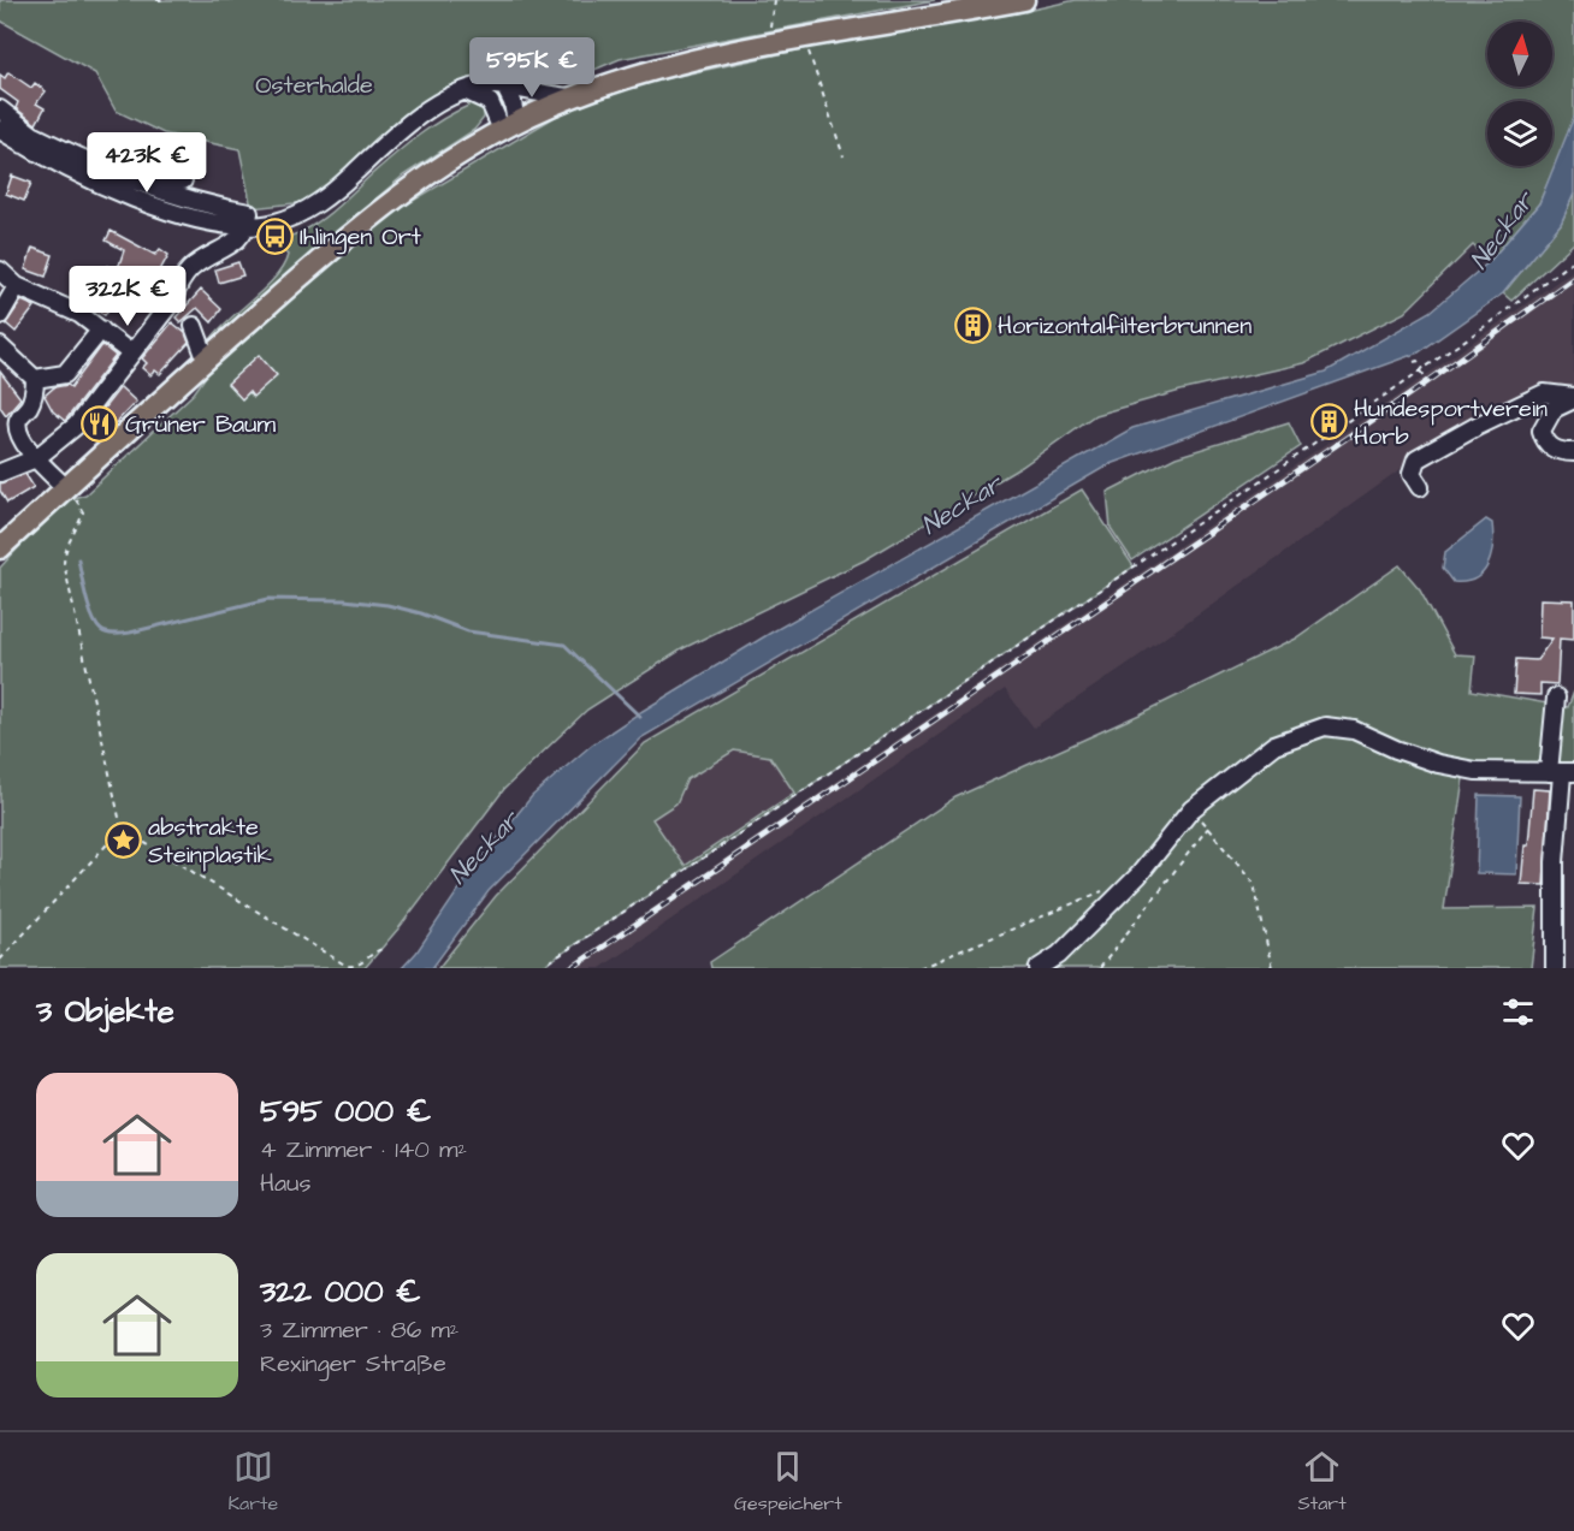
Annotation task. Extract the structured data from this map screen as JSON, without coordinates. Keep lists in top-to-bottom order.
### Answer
{
  "water": ["Neckar"],
  "parks": ["Osterhalde"],
  "places": {
    "bus stop": ["Ihlingen Ort"],
    "building": ["Horizontalfilterbrunnen", "Hundesportverein Horb"],
    "restaurant": ["Grüner Baum"],
    "place": ["abstrakte Steinplastik"]
  },
  "north": "top",
  "page": {
    "price": ["595K €", "423K €", "322K €"],
    "heading": "3 Objekte",
    "list": [
      {
        "name": "595 000 €",
        "note": "4 Zimmer · 140 m² · Haus"
      },
      {
        "name": "322 000 €",
        "note": "3 Zimmer · 86 m² · Rexinger Straße"
      }
    ],
    "tabs": ["Karte", "Gespeichert", "Start"]
  }
}
